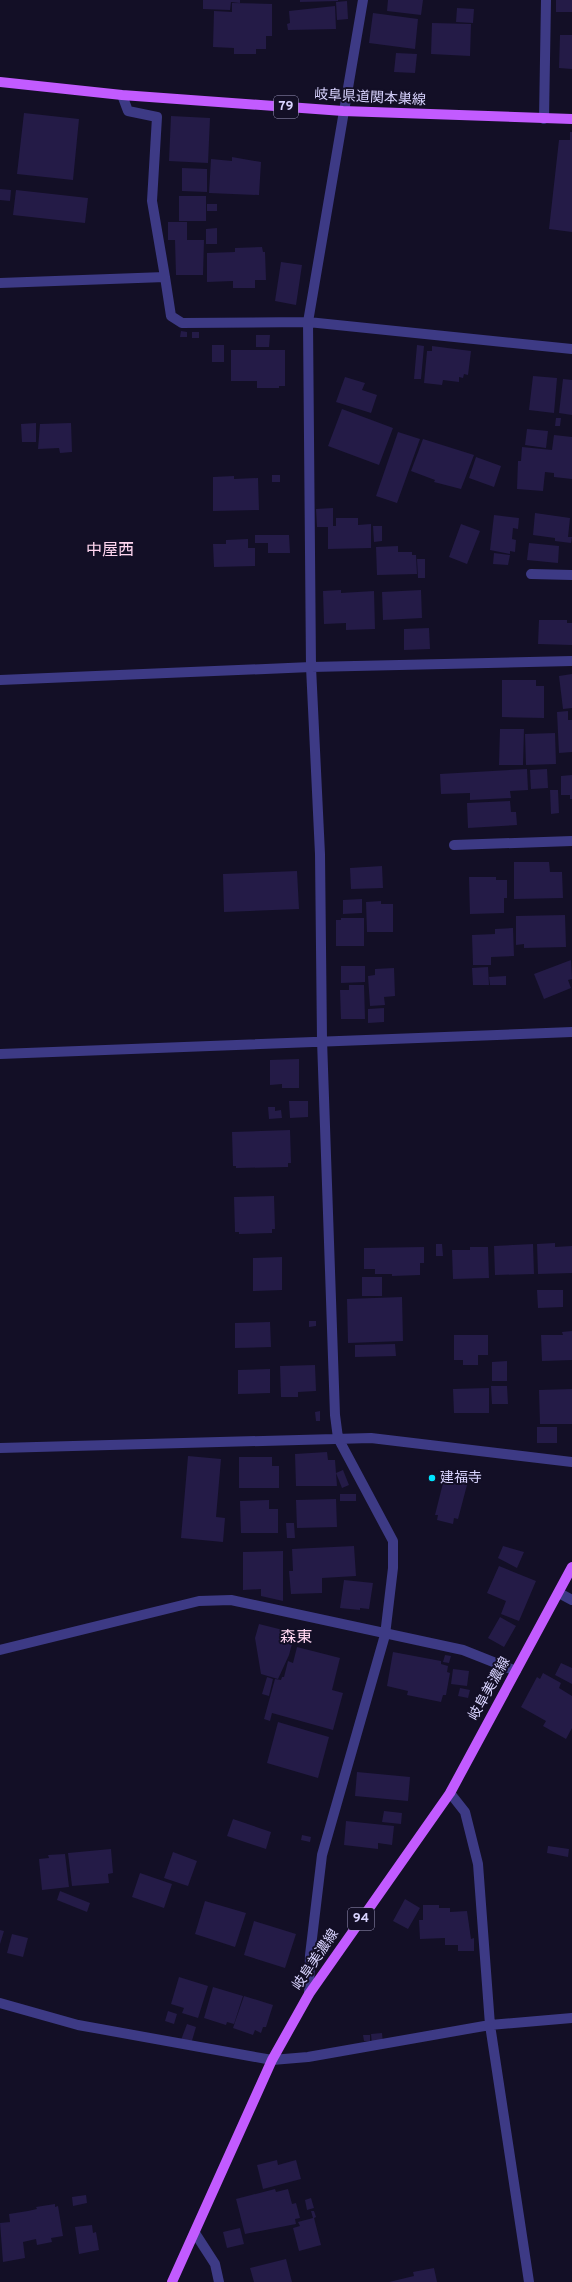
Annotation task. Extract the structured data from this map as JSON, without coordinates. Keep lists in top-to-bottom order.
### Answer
{
  "streets": {
    "main road": [
      "岐阜県道関本巣線",
      "79",
      "岐阜美濃線",
      "94"
    ]
  },
  "districts": ["中屋西", "森東"],
  "places": ["建福寺"]
}
